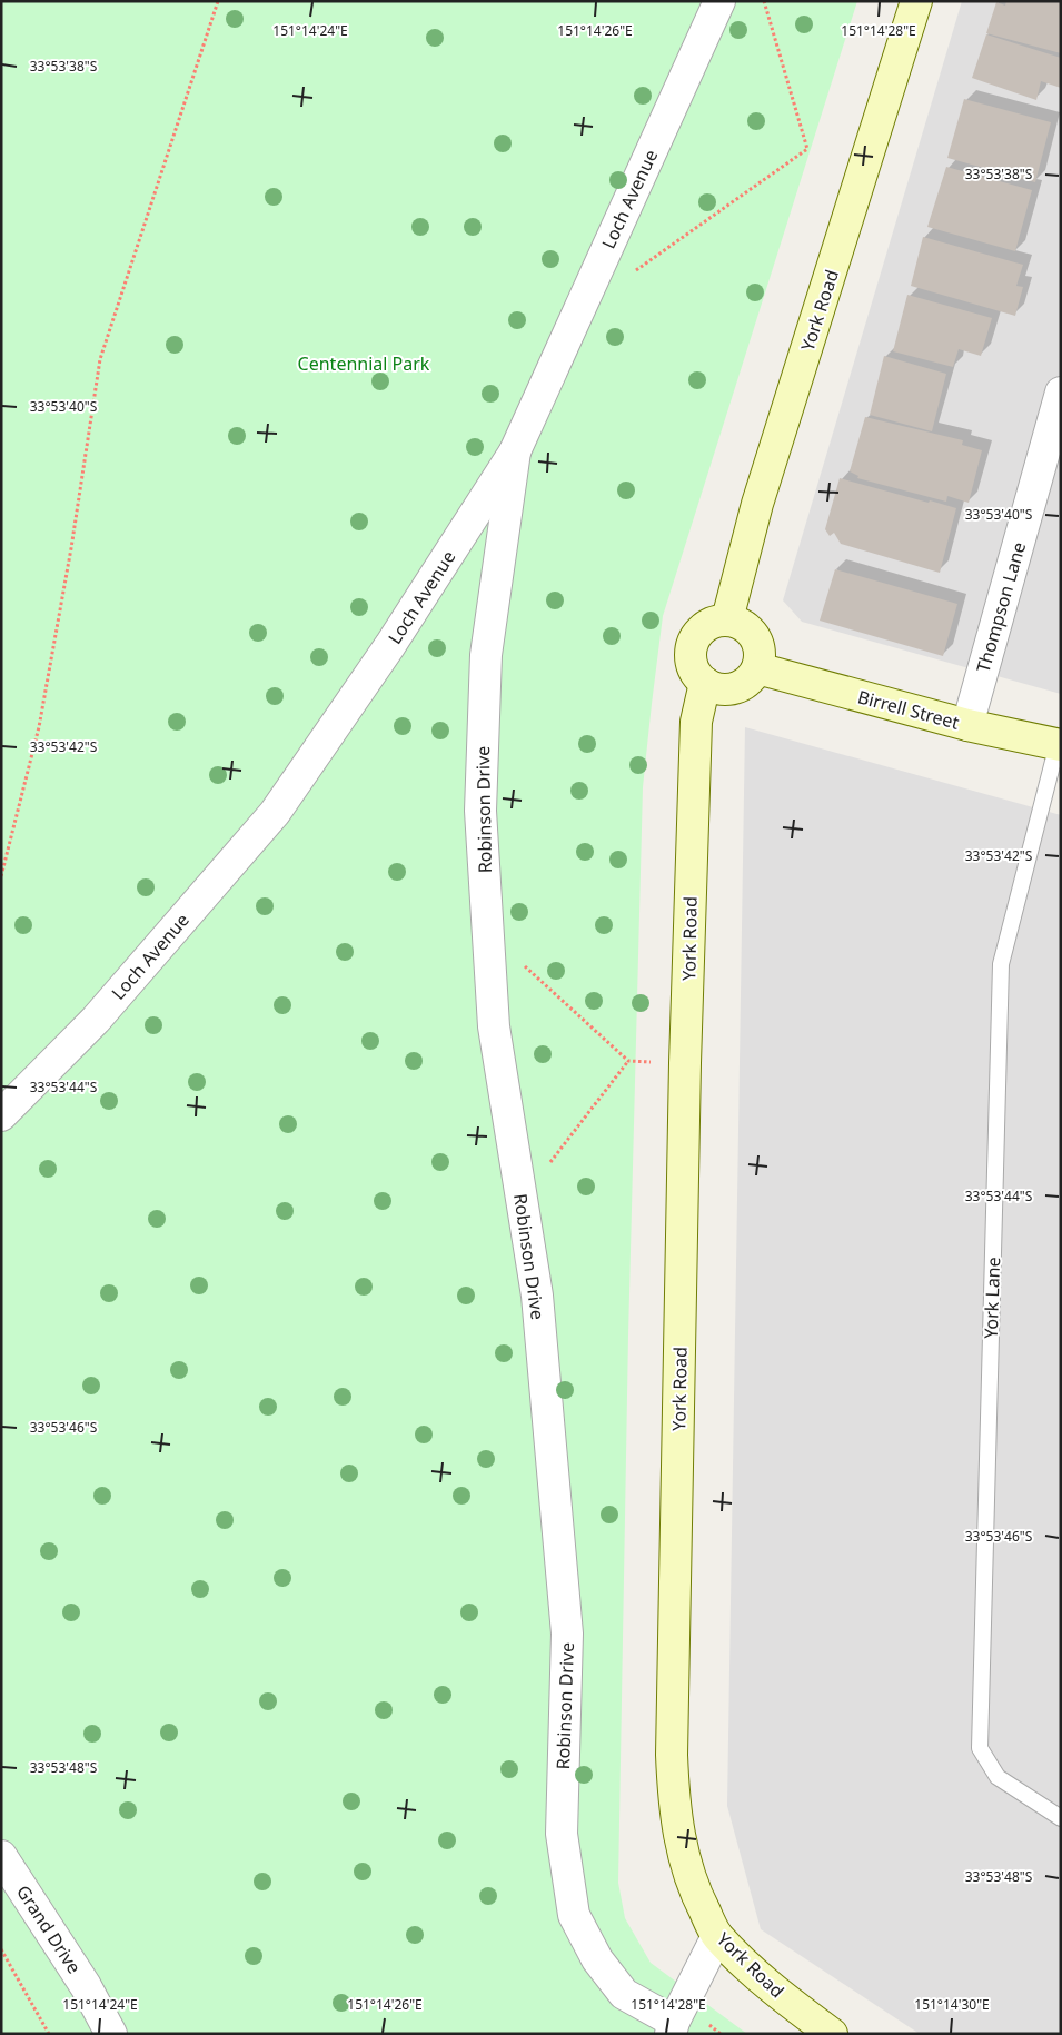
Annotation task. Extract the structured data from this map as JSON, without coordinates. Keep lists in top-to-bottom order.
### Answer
{
  "streets": {
    "main road": ["York Road", "Birrell Street"],
    "street": [
      "Loch Avenue",
      "Thompson Lane",
      "Robinson Drive",
      "Grand Drive"
    ],
    "lane": ["York Lane"]
  },
  "crossings": [
    ["Loch Avenue", "Robinson Drive"],
    ["York Road", "Birrell Street"],
    ["York Road", "Robinson Drive"],
    ["Thompson Lane", "Birrell Street"],
    ["Birrell Street", "York Lane"]
  ],
  "parks": ["Centennial Park"],
  "coordinates": [
    "151°14'24\"E",
    "151°14'26\"E",
    "151°14'28\"E",
    "33°53'38\"S",
    "33°53'40\"S",
    "33°53'42\"S",
    "33°53'44\"S",
    "33°53'46\"S",
    "33°53'48\"S",
    "151°14'30\"E"
  ]
}
